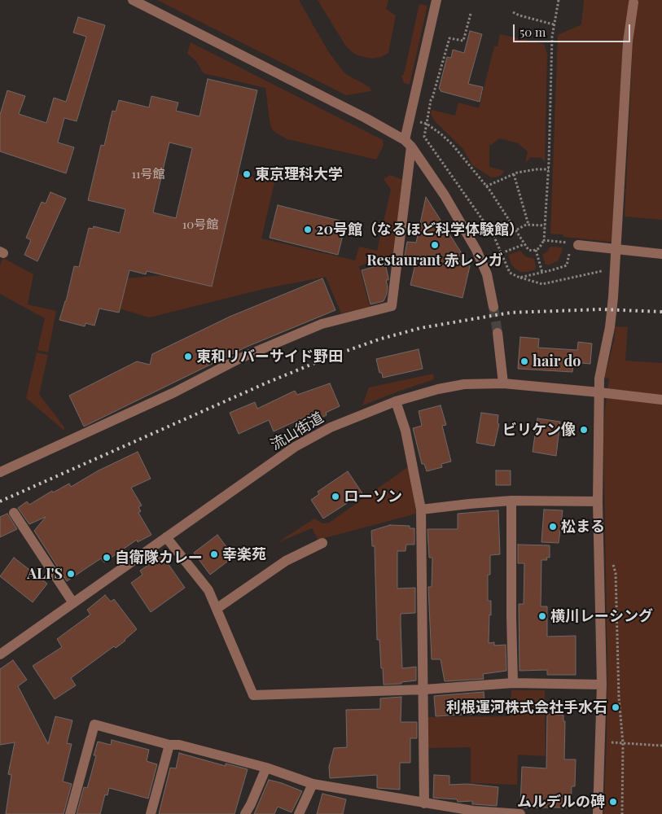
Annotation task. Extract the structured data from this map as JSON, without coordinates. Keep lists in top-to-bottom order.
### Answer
{
  "streets": {
    "street": ["流山街道"]
  },
  "places": [
    "東京理科大学",
    "20号館（なるほど科学体験館）",
    "Restaurant 赤レンガ",
    "東和リバーサイド野田",
    "hair do",
    "ビリケン像",
    "ローソン",
    "松まる",
    "幸楽苑",
    "自衛隊カレー",
    "ALI'S",
    "横川レーシング",
    "利根運河株式会社手水石",
    "ムルデルの碑"
  ],
  "house_numbers": ["11号館", "10号館"],
  "scale_bar": "50 m"
}
